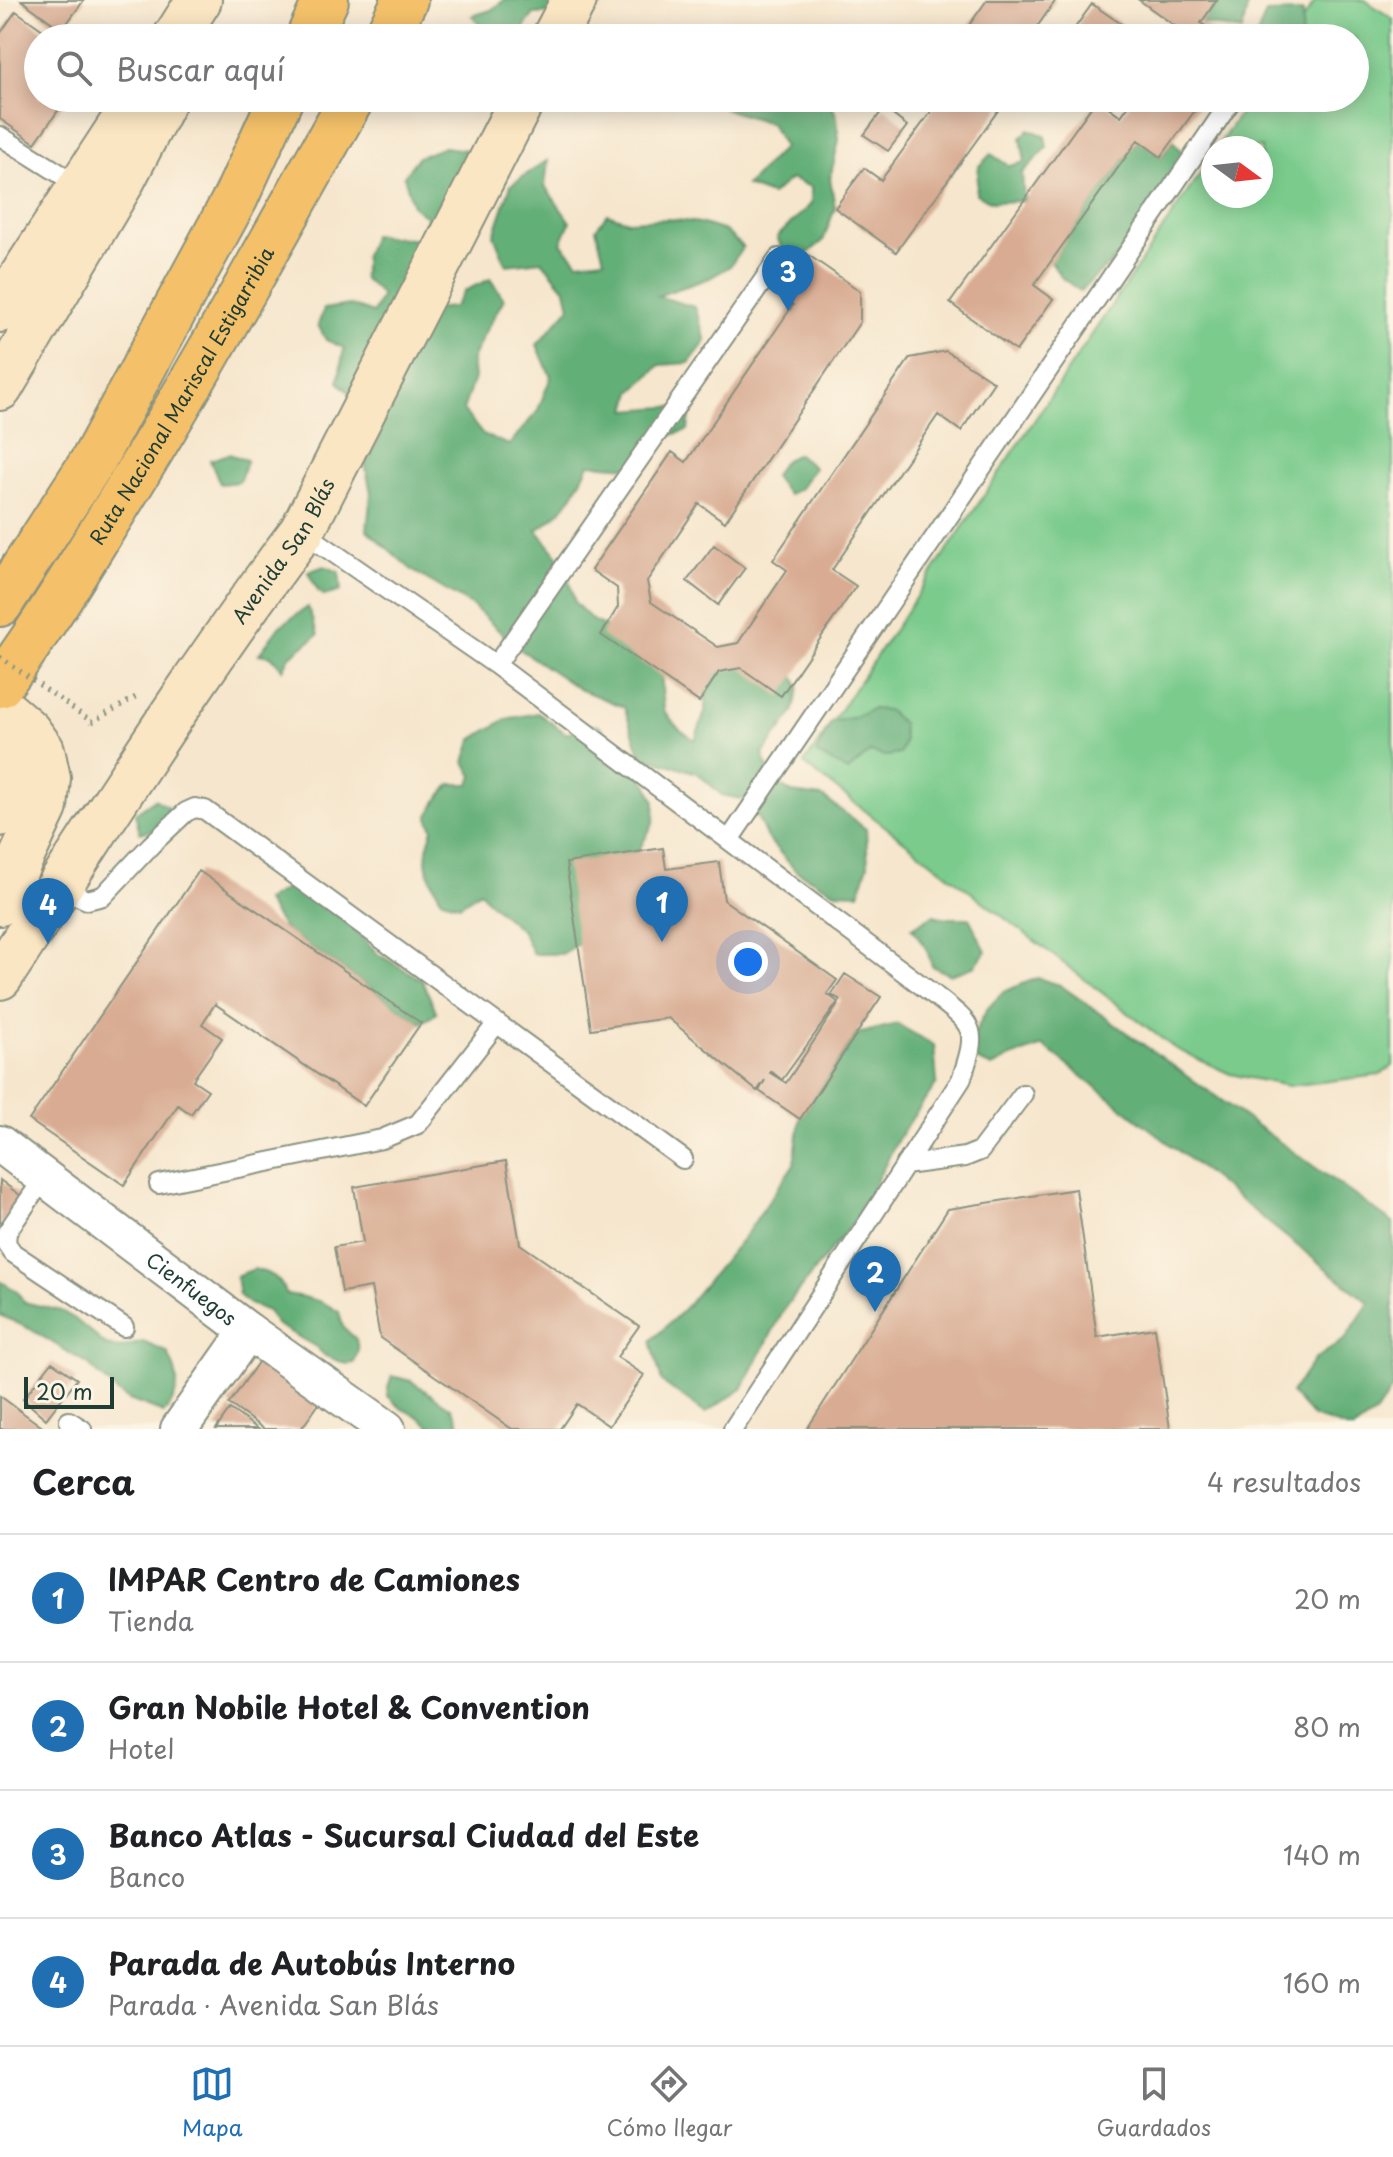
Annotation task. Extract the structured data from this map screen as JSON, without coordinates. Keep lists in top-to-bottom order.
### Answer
{
  "streets": {
    "highway": ["Ruta Nacional Mariscal Estigarribia"],
    "street": ["Avenida San Blás", "Cienfuegos"]
  },
  "scale_bar": "20 m",
  "north": "right",
  "page": {
    "search": "Buscar aquí",
    "pins": [
      "3",
      "1",
      "4",
      "2"
    ],
    "scale": "20 m",
    "heading": ["Cerca", "4 resultados"],
    "list": [
      {
        "mark": "1",
        "name": "IMPAR Centro de Camiones",
        "note": "Tienda",
        "value": "20 m"
      },
      {
        "mark": "2",
        "name": "Gran Nobile Hotel & Convention",
        "note": "Hotel",
        "value": "80 m"
      },
      {
        "mark": "3",
        "name": "Banco Atlas - Sucursal Ciudad del Este",
        "note": "Banco",
        "value": "140 m"
      },
      {
        "mark": "4",
        "name": "Parada de Autobús Interno",
        "note": "Parada · Avenida San Blás",
        "value": "160 m"
      }
    ],
    "nav": ["Mapa", "Cómo llegar", "Guardados"]
  }
}
